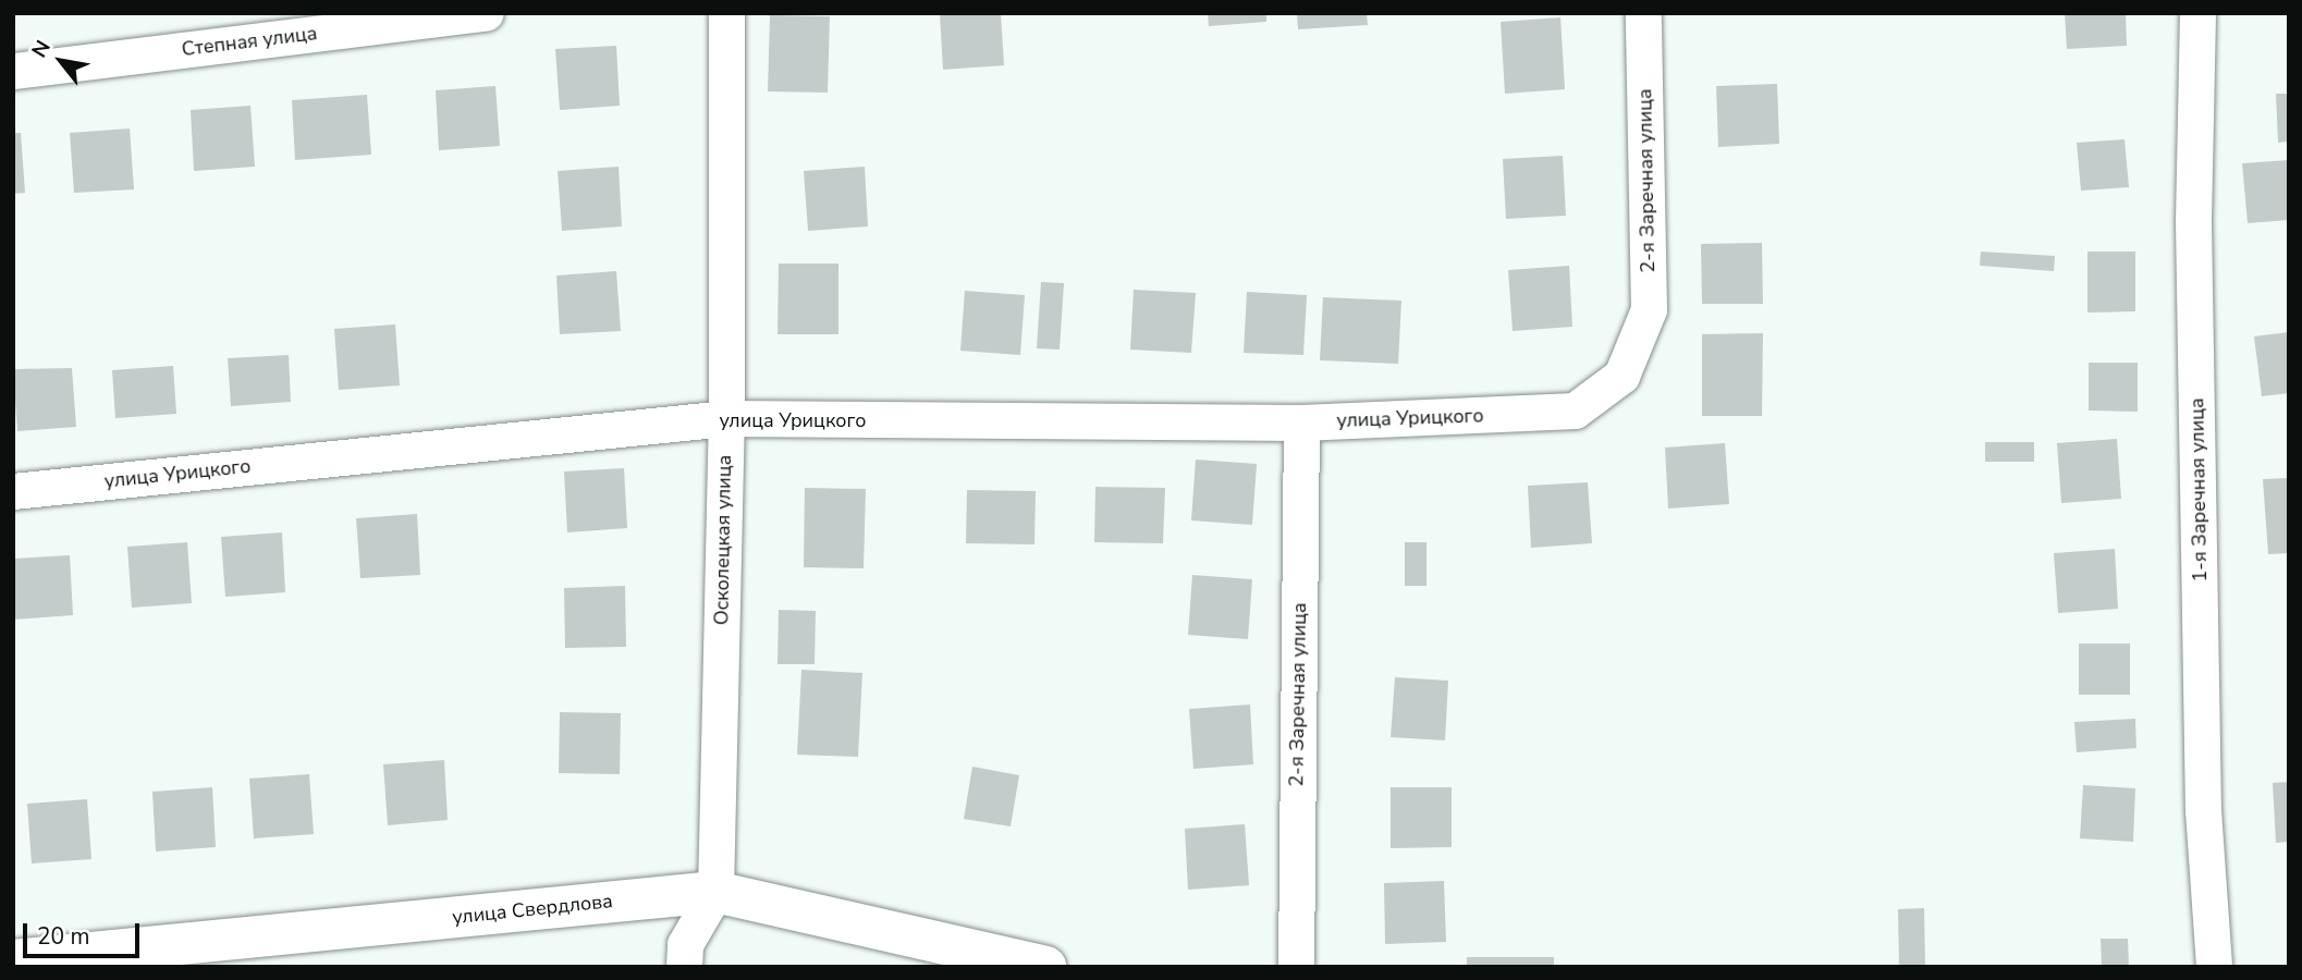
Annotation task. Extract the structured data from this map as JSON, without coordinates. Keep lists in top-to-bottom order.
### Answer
{
  "streets": {
    "main road": ["улица Свердлова"],
    "street": [
      "Степная улица",
      "2-я Заречная улица",
      "улица Урицкого",
      "1-я Заречная улица",
      "Осколецкая улица"
    ]
  },
  "crossings": [
    ["2-я Заречная улица", "улица Урицкого"],
    ["улица Урицкого", "Осколецкая улица"],
    ["Осколецкая улица", "улица Свердлова"]
  ],
  "scale_bar": "20 m",
  "north": "top left"
}
